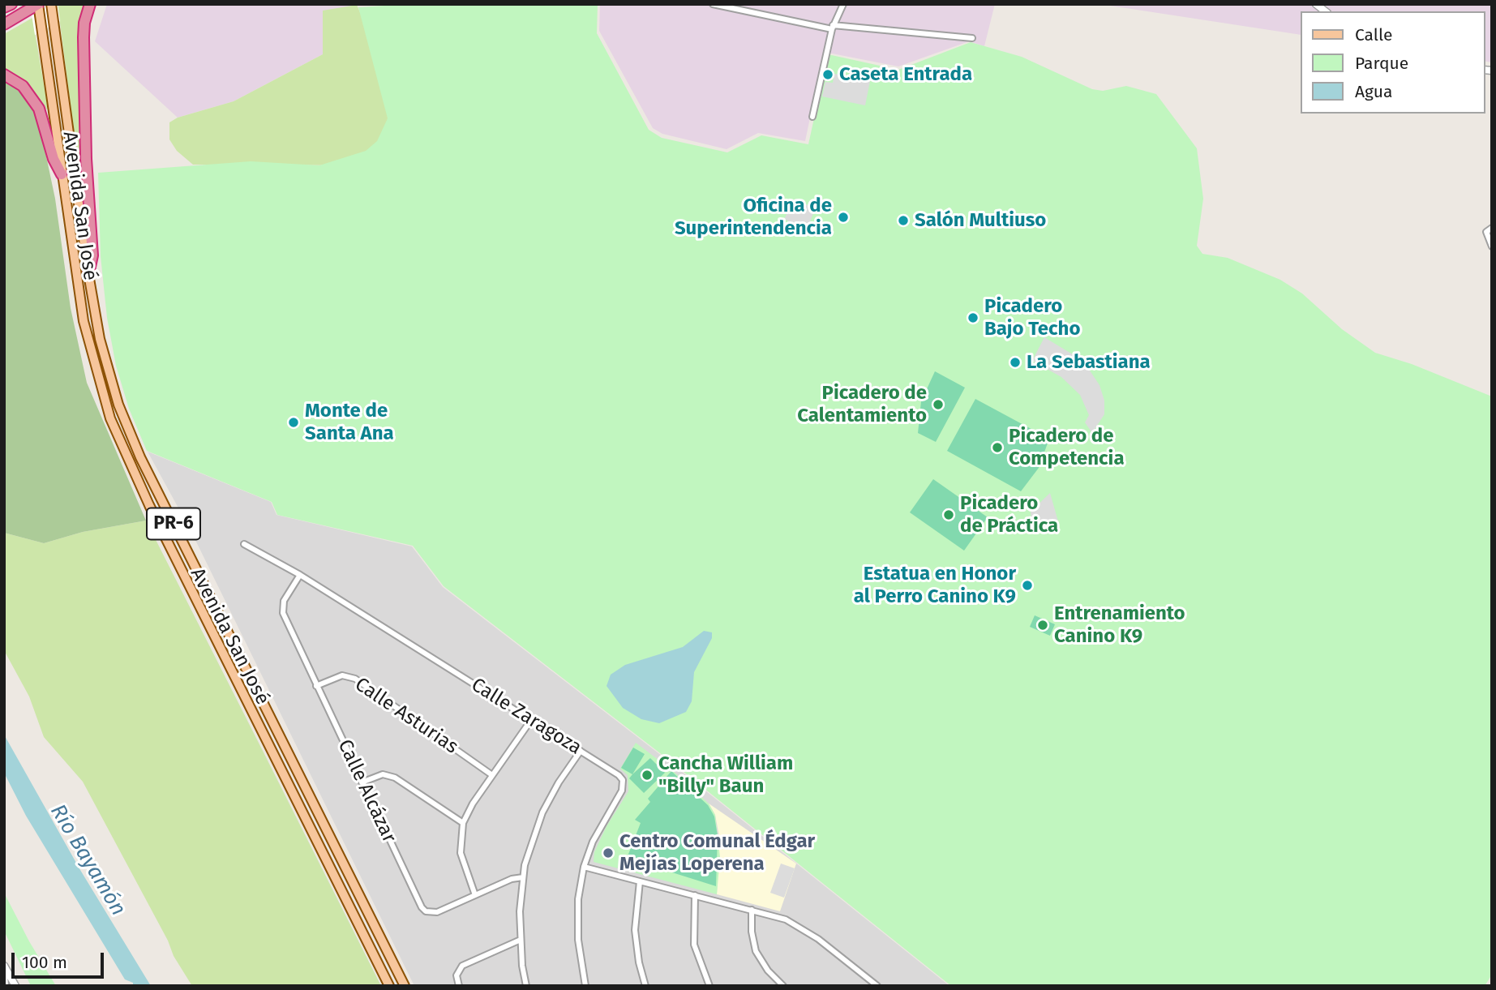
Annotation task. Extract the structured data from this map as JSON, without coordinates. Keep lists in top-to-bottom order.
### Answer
{
  "streets": {
    "main road": ["Avenida San José", "PR-6"],
    "street": ["Calle Asturias", "Calle Zaragoza", "Calle Alcázar"]
  },
  "crossings": [
    ["Calle Asturias", "Calle Alcázar"],
    ["Calle Zaragoza", "Calle Alcázar"]
  ],
  "water": ["Río Bayamón"],
  "places": [
    "Caseta Entrada",
    "Oficina de Superintendencia",
    "Salón Multiuso",
    "Picadero Bajo Techo",
    "La Sebastiana",
    "Picadero de Calentamiento",
    "Monte de Santa Ana",
    "Picadero de Competencia",
    "Picadero de Práctica",
    "Estatua en Honor al Perro Canino K9",
    "Entrenamiento Canino K9",
    "Cancha William \"Billy\" Baun",
    "Centro Comunal Édgar Mejías Loperena"
  ],
  "legend": ["Calle", "Parque", "Agua"],
  "scale_bar": "100 m"
}
